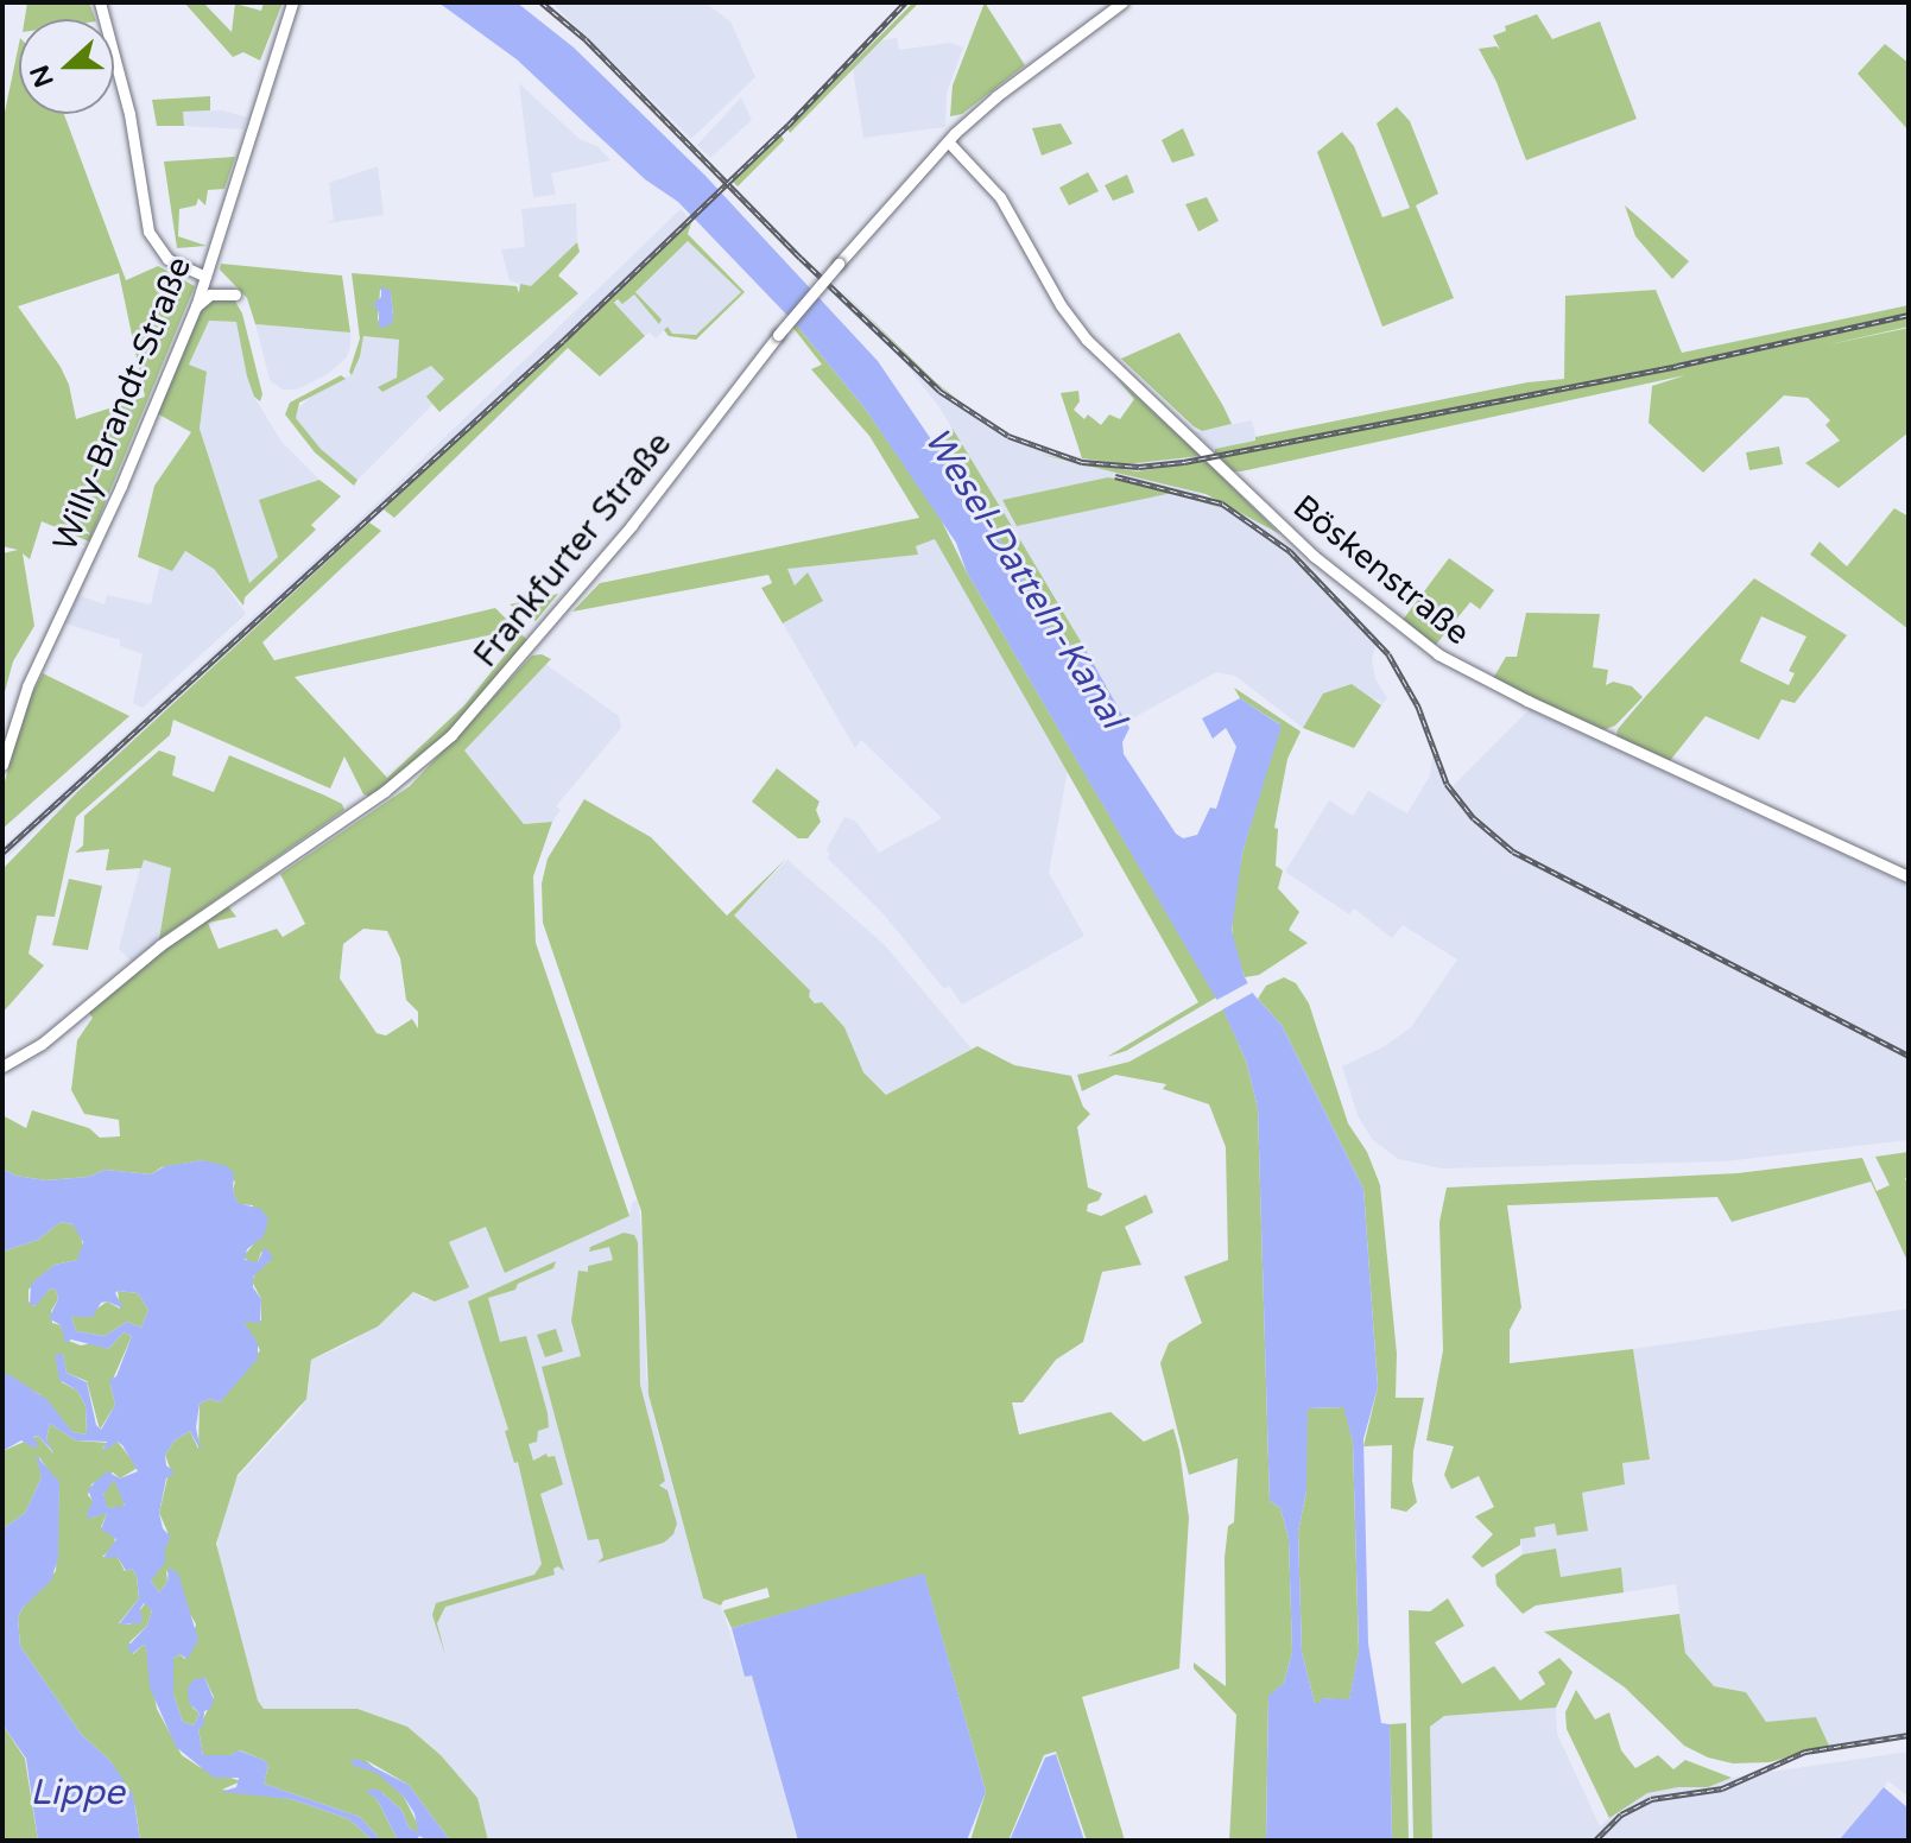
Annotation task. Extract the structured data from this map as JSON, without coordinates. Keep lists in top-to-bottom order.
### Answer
{
  "streets": {
    "main road": ["Willy-Brandt-Straße", "Frankfurter Straße", "Böskenstraße"]
  },
  "crossings": [
    ["Frankfurter Straße", "Böskenstraße"]
  ],
  "water": ["Wesel-Datteln-Kanal", "Lippe"],
  "north": "left"
}
